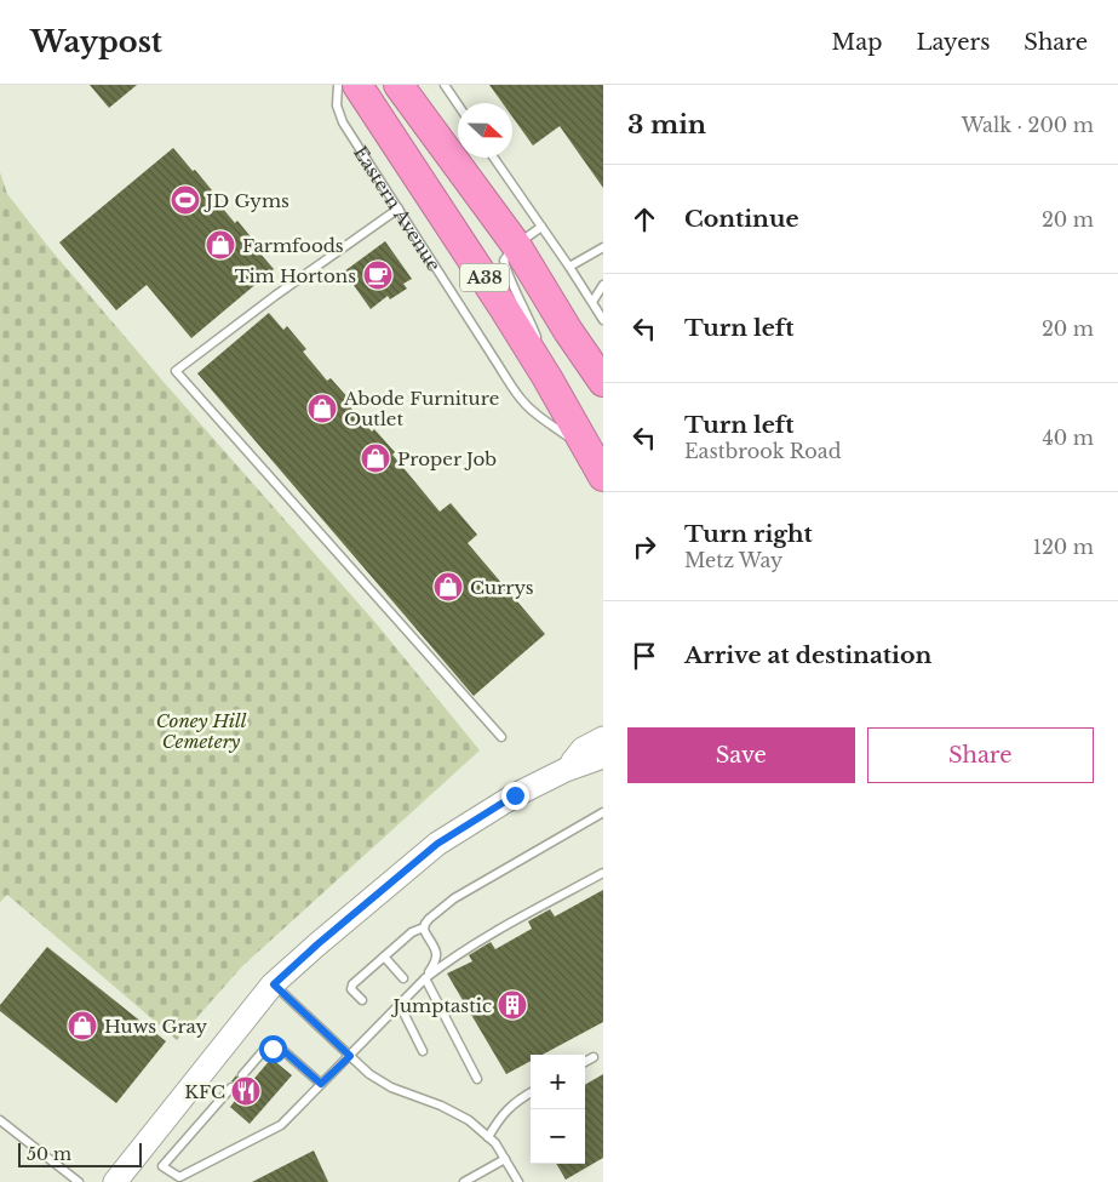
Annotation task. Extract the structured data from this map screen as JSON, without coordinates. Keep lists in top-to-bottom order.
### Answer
{
  "streets": {
    "highway": ["Eastern Avenue", "A38"]
  },
  "parks": ["Coney Hill Cemetery"],
  "places": {
    "sports": ["JD Gyms"],
    "shop": [
      "Farmfoods",
      "Abode Furniture Outlet",
      "Proper Job",
      "Currys",
      "Huws Gray"
    ],
    "cafe": ["Tim Hortons"],
    "building": ["Jumptastic"],
    "restaurant": ["KFC"]
  },
  "scale_bar": "50 m",
  "north": "right",
  "page": {
    "header": "Waypost",
    "nav": ["Map", "Layers", "Share"],
    "heading": ["3 min", "Walk · 200 m"],
    "list": [
      ["Continue", "20 m"],
      ["Turn left", "20 m"],
      ["Turn left", "Eastbrook Road", "40 m"],
      ["Turn right", "Metz Way", "120 m"],
      "Arrive at destination"
    ],
    "buttons": ["Save", "Share"],
    "map_buttons": ["+", "−"],
    "scale": "50 m"
  }
}
